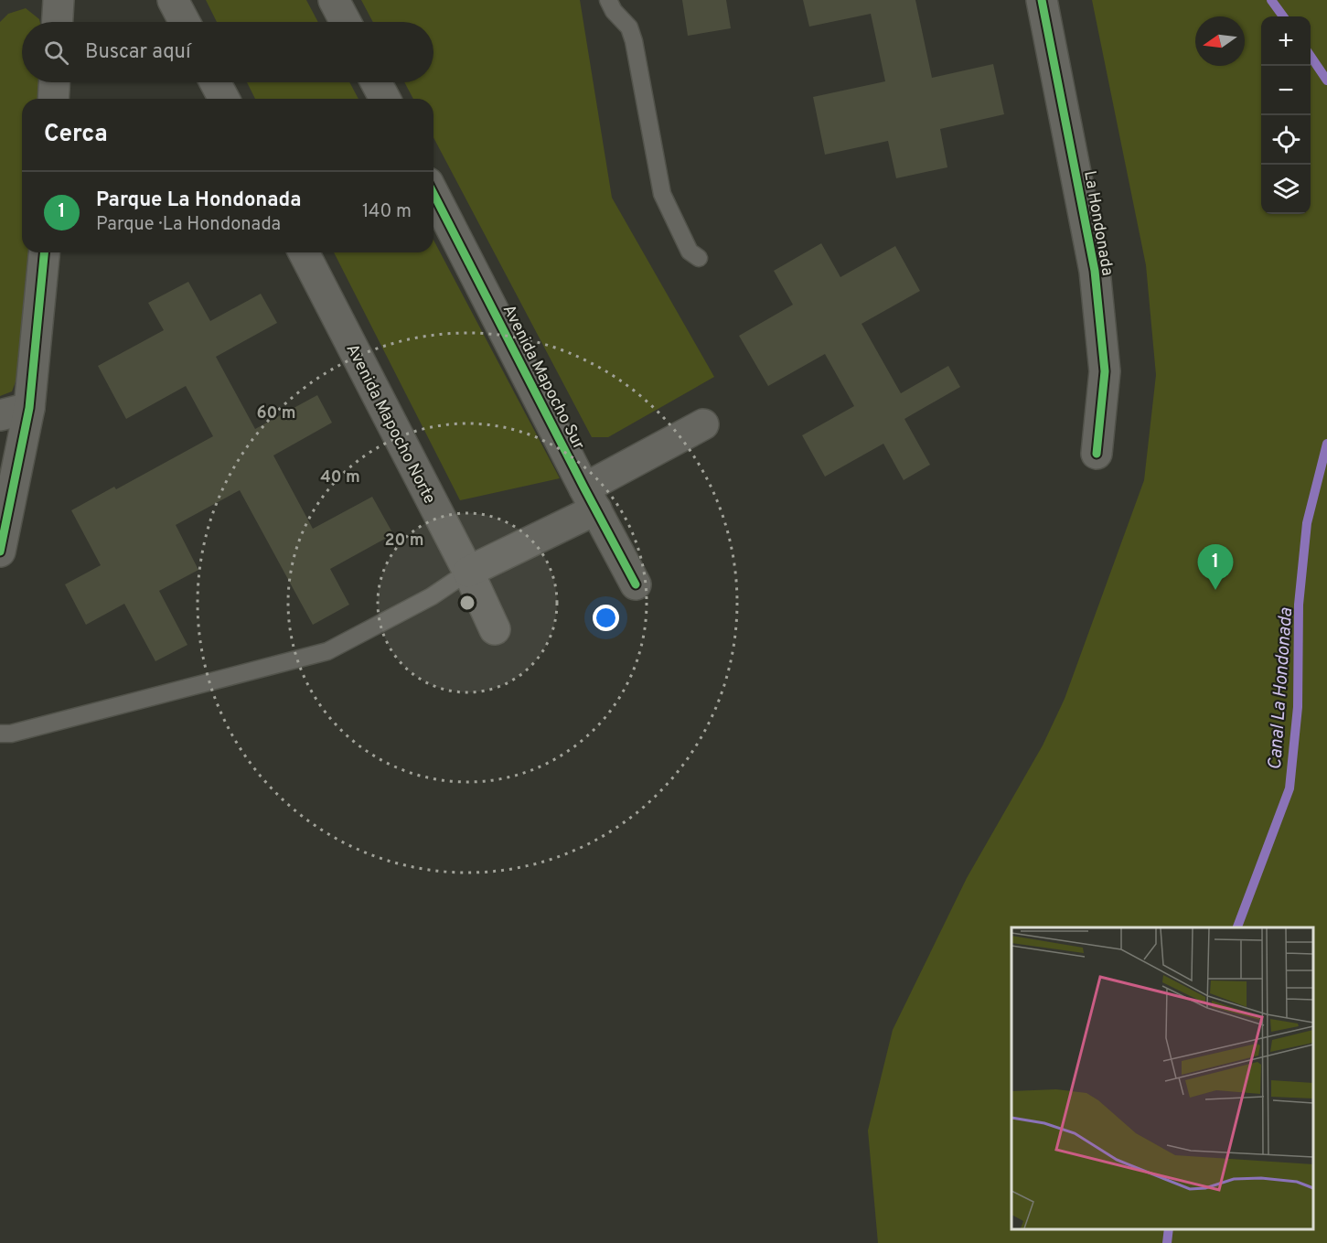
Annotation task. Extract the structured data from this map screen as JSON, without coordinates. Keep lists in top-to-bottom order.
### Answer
{
  "streets": {
    "street": ["La Hondonada", "Avenida Mapocho Sur", "Avenida Mapocho Norte"]
  },
  "water": ["Canal La Hondonada"],
  "north": "left",
  "page": {
    "map_buttons": ["+", "−"],
    "search": "Buscar aquí",
    "heading": "Cerca",
    "list": [
      {
        "mark": "1",
        "name": "Parque La Hondonada",
        "note": "Parque · La Hondonada",
        "value": "140 m"
      }
    ],
    "pins": "1"
  },
  "rings": ["60 m", "40 m", "20 m"]
}
